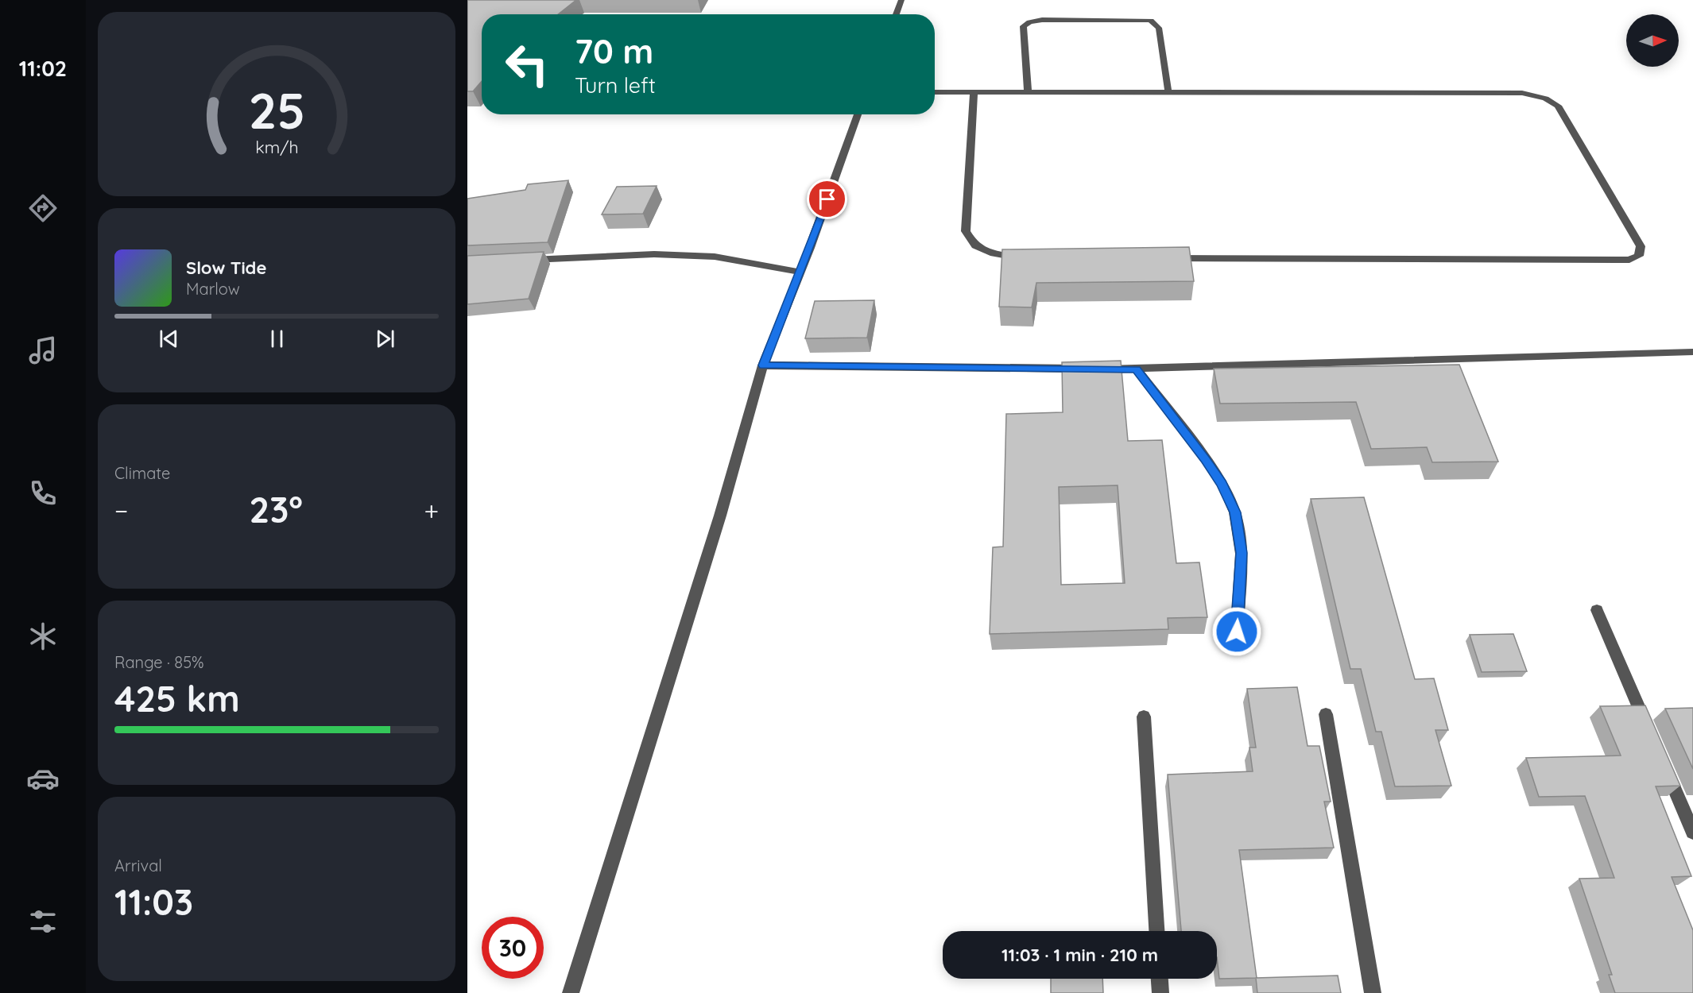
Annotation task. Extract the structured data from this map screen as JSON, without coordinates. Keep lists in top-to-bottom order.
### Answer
{
  "north": "right",
  "page": {
    "tabs": "11:02",
    "turn": ["70 m", "Turn left"],
    "song": ["Slow Tide", "Marlow"],
    "tile": [
      "Climate",
      ["Range · 85%", "425 km"],
      ["Arrival", "11:03"]
    ],
    "heat": ["−", "23°", "+"],
    "limit": "30",
    "trip": "11:03 · 1 min · 210 m",
    "gauge": ["25", "km/h"]
  }
}
